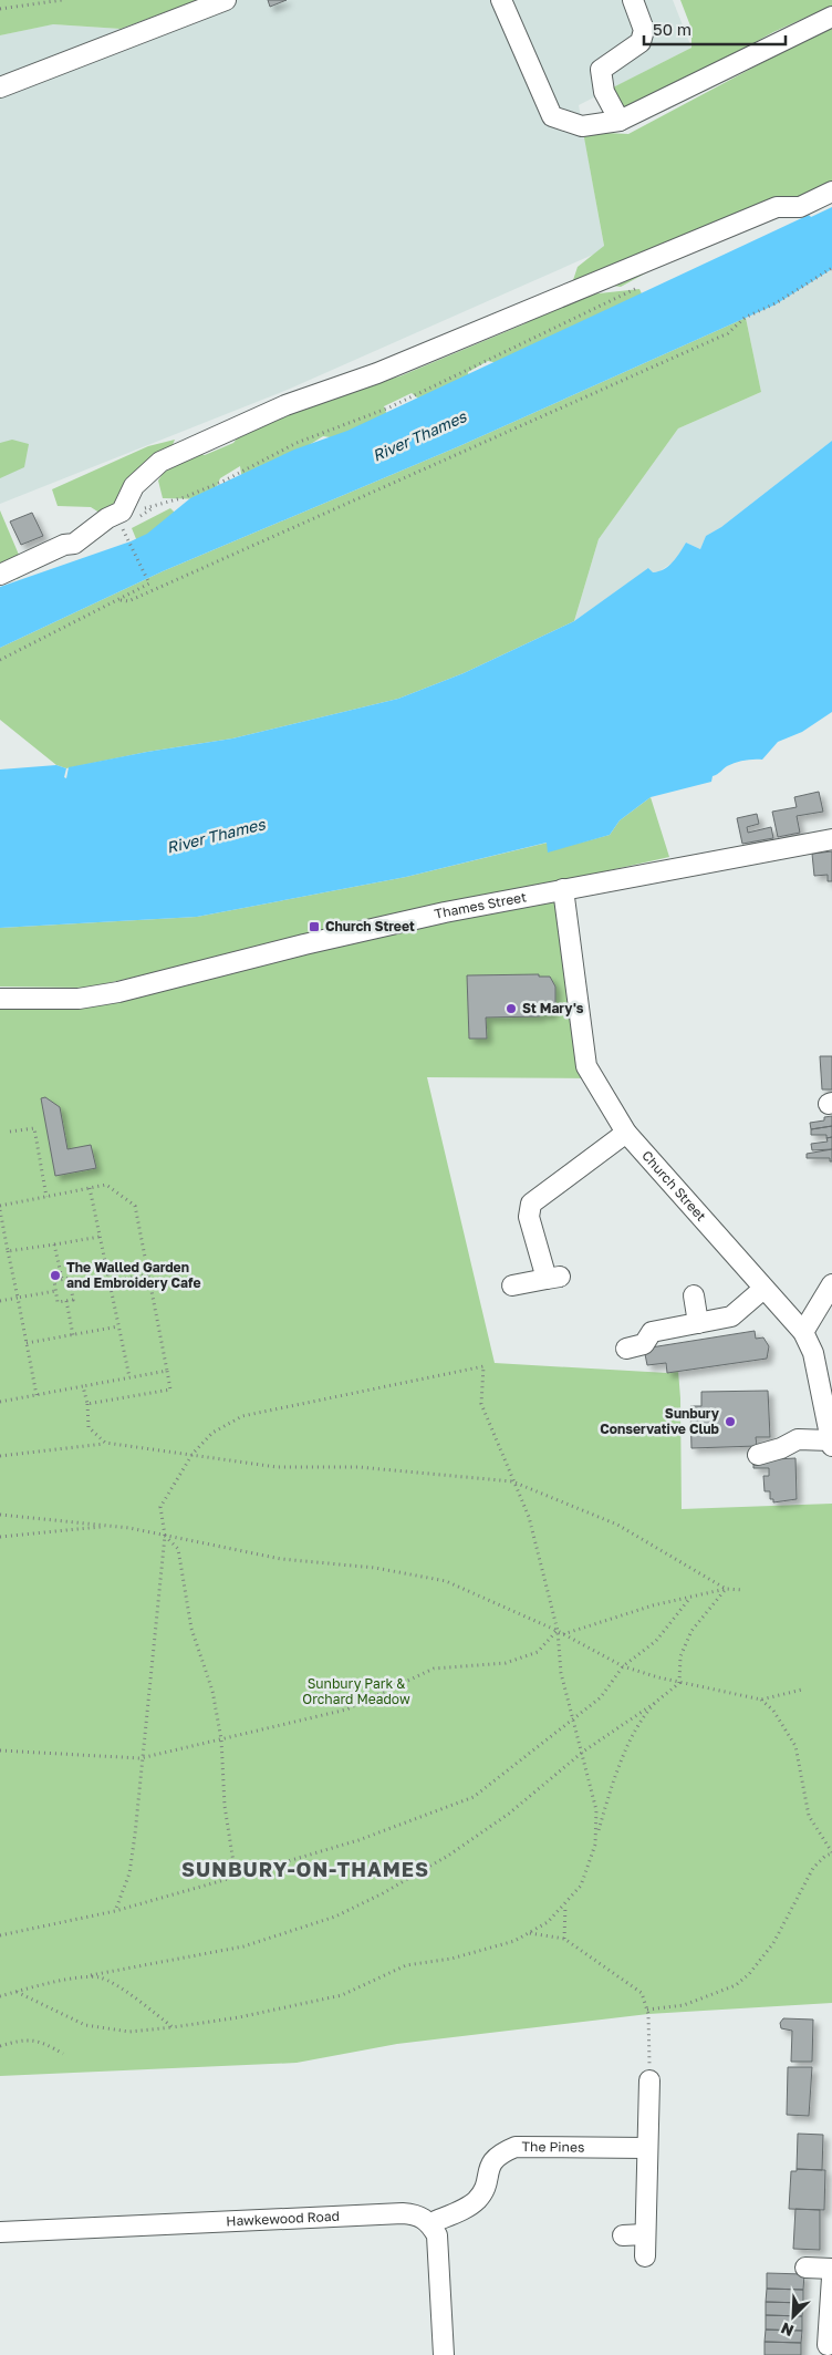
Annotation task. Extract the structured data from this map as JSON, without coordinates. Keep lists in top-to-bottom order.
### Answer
{
  "streets": {
    "street": [
      "Thames Street",
      "Church Street",
      "The Pines",
      "Hawkewood Road"
    ]
  },
  "crossings": [
    ["Thames Street", "Church Street"],
    ["The Pines", "Hawkewood Road"]
  ],
  "districts": ["SUNBURY-ON-THAMES"],
  "water": ["River Thames"],
  "parks": ["Sunbury Park & Orchard Meadow"],
  "places": {
    "transit": ["Church Street"],
    "other": ["St Mary's", "The Walled Garden and Embroidery Cafe", "Sunbury Conservative Club"]
  },
  "scale_bar": "50 m",
  "north": "bottom left"
}
